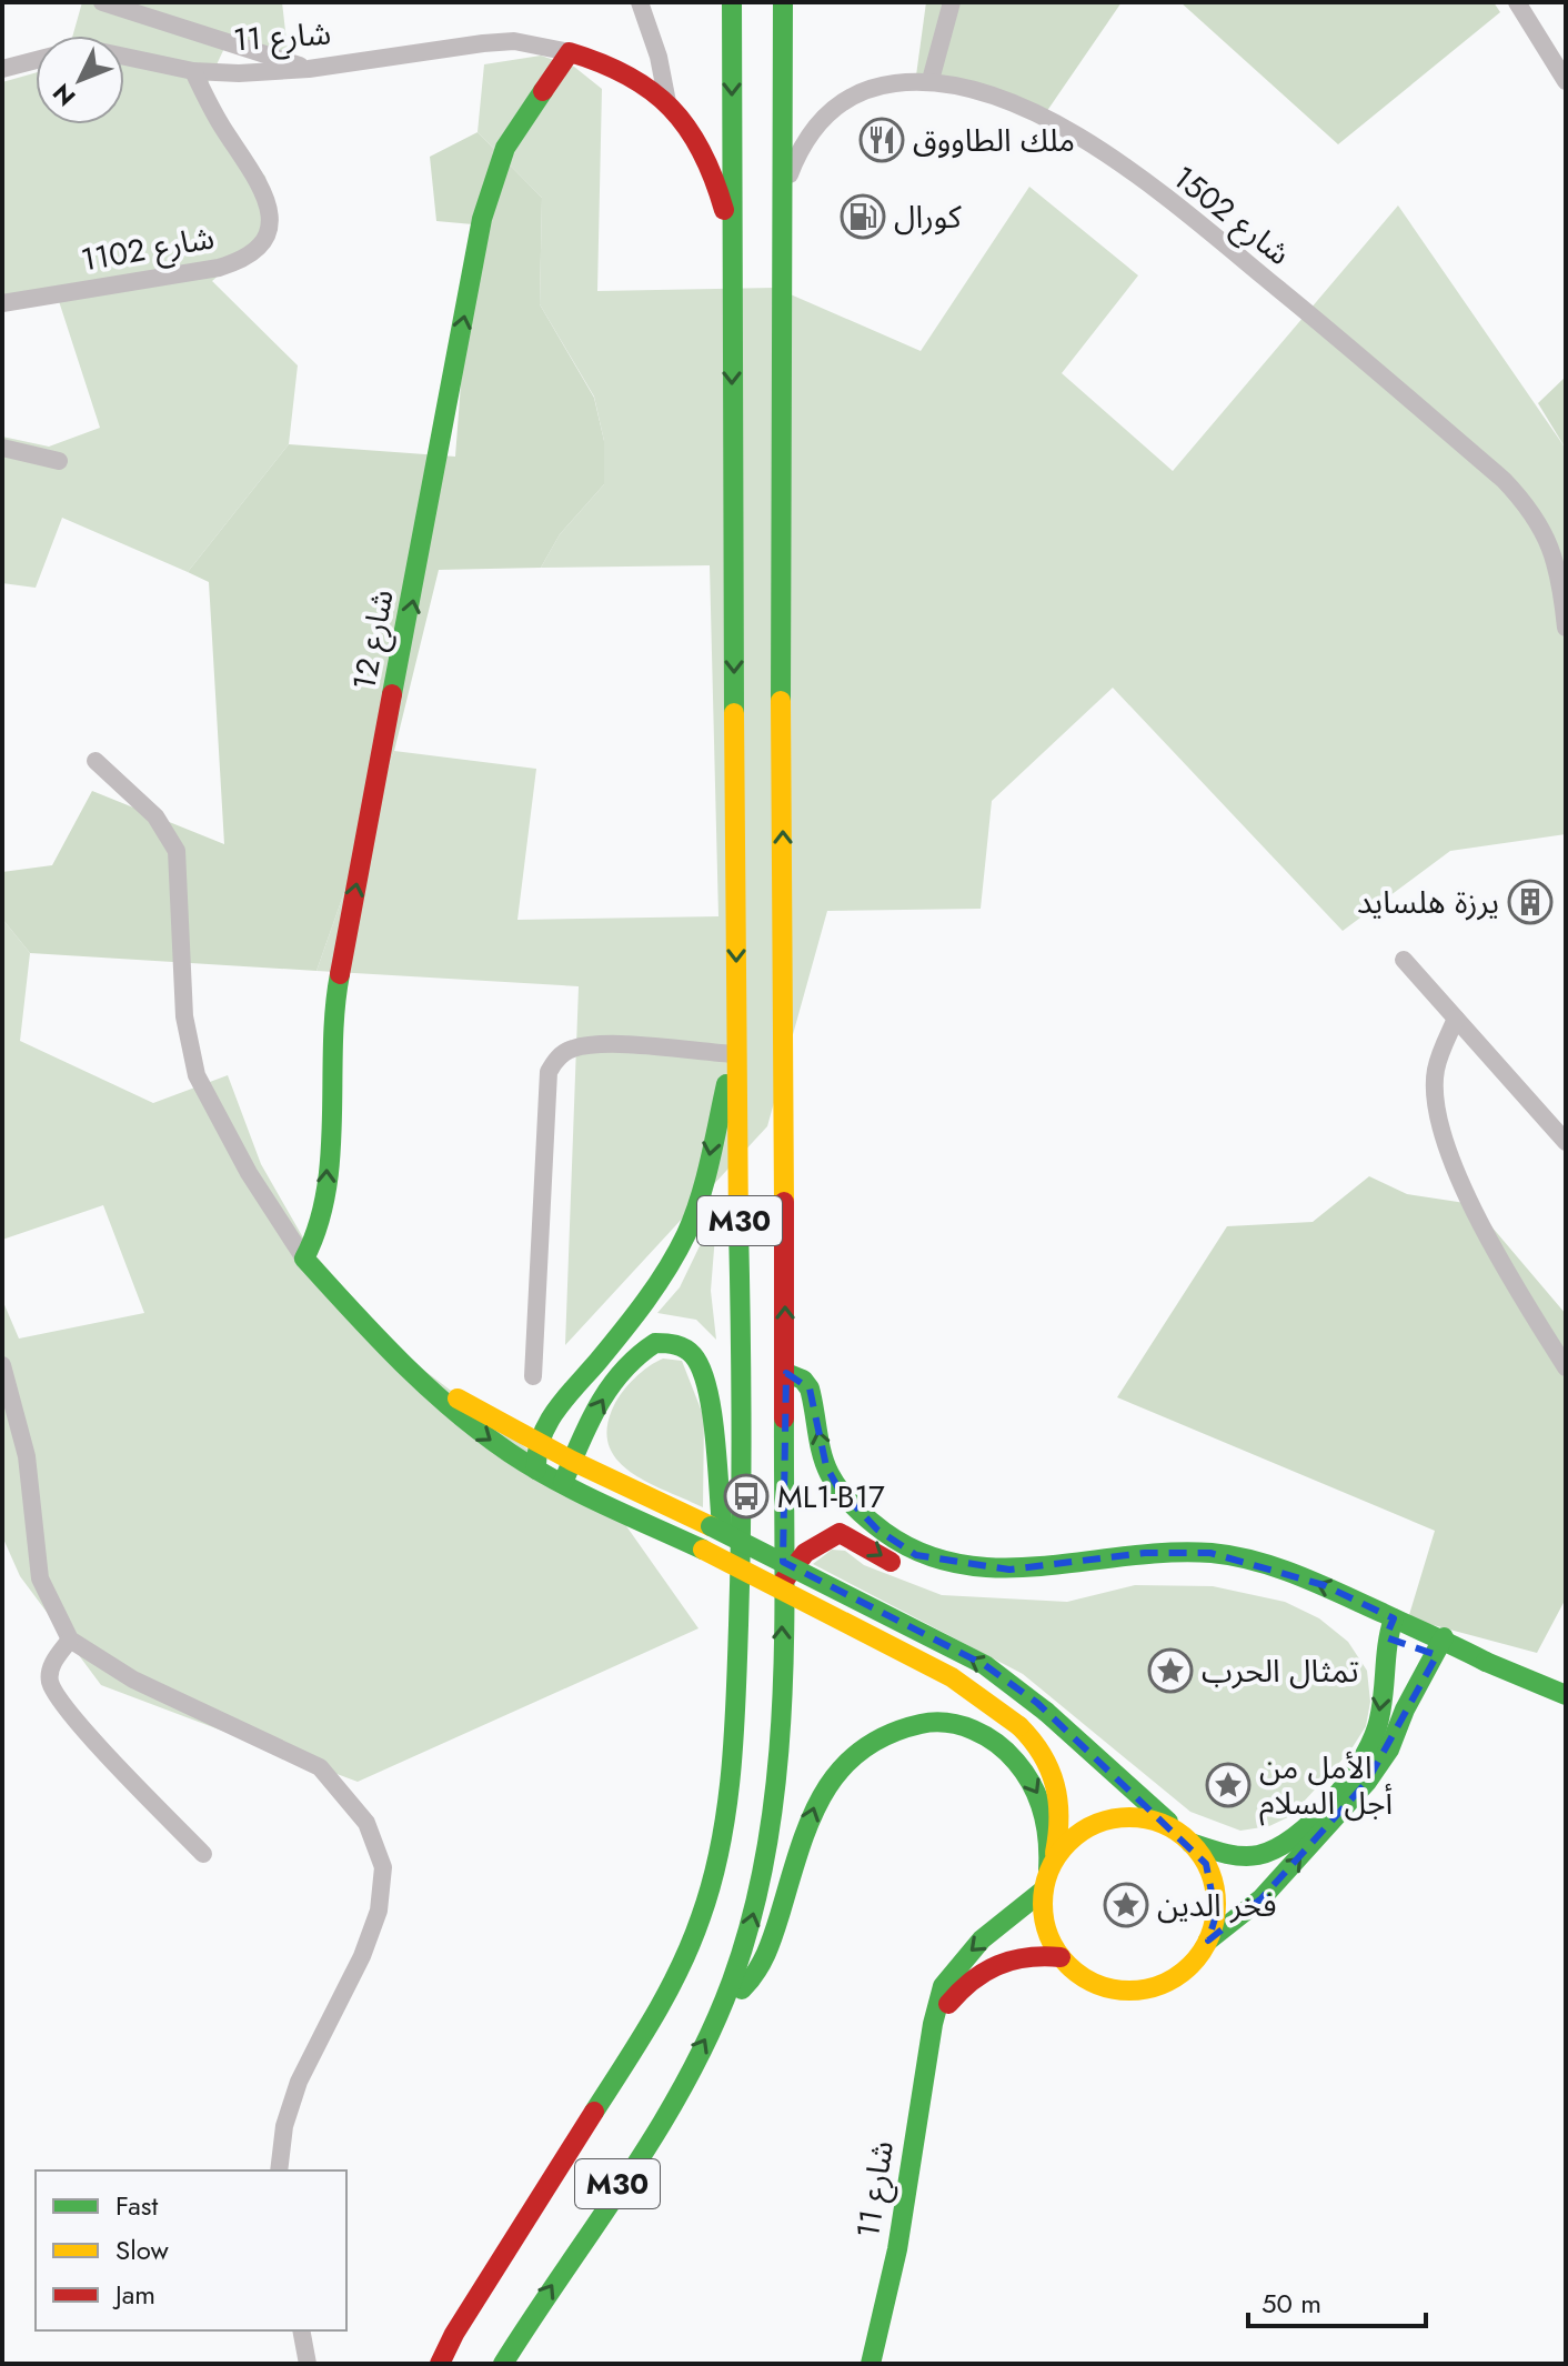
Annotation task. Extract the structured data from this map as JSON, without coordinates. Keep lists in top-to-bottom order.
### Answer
{
  "streets": {
    "main road": ["شارع 11", "شارع 12", "M30"],
    "street": ["شارع 1502", "شارع 1102"]
  },
  "crossings": [
    ["شارع 11", "شارع 1102"],
    ["شارع 11", "شارع 12"],
    ["شارع 1502", "M30"]
  ],
  "one_way": ["شارع 12"],
  "places": {
    "restaurant": ["ملك الطاووق"],
    "fuel station": ["كورال"],
    "building": ["يرزة هلسايد"],
    "bus stop": ["ML1-B17"],
    "place": ["تمثال الحرب", "الأمل من أجل السلام", "فخر الدين"]
  },
  "legend": ["Fast", "Slow", "Jam"],
  "scale_bar": "50 m",
  "north": "bottom left"
}
